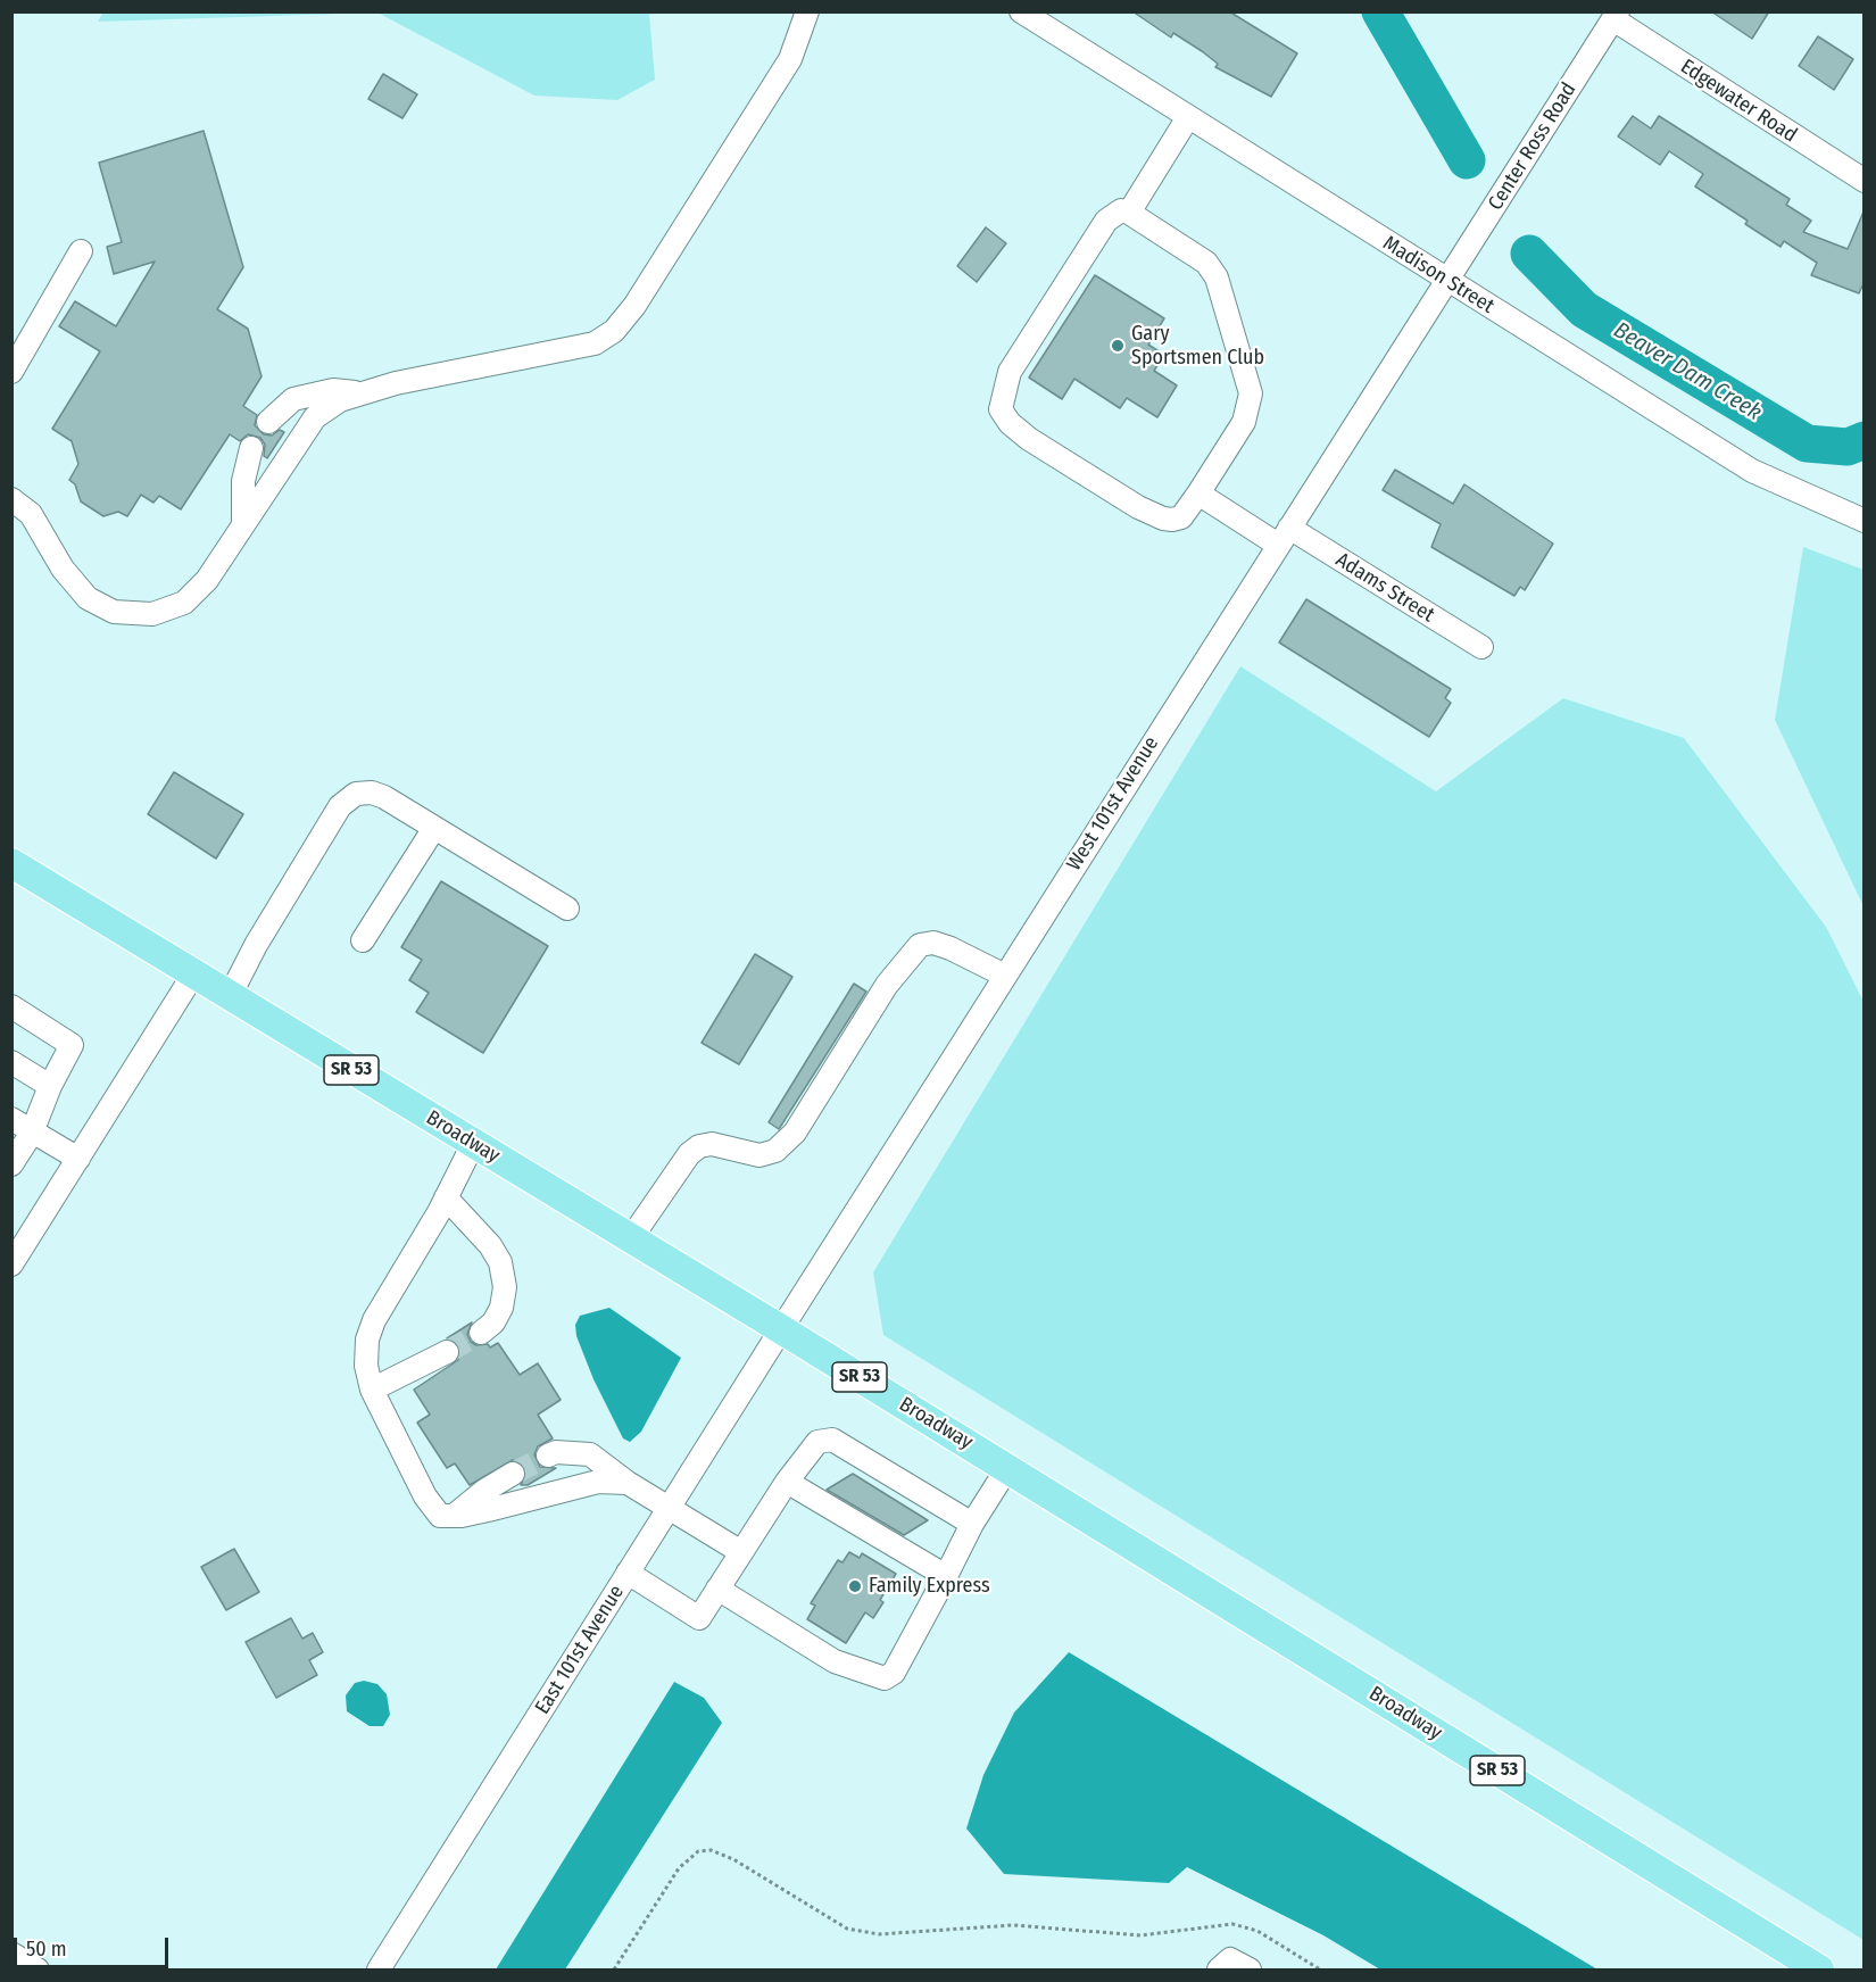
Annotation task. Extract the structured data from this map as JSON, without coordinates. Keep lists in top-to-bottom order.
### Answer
{
  "streets": {
    "main road": ["SR 53", "Broadway"],
    "street": [
      "Edgewater Road",
      "Center Ross Road",
      "Madison Street",
      "Adams Street",
      "West 101st Avenue",
      "East 101st Avenue"
    ]
  },
  "crossings": [
    ["Edgewater Road", "Center Ross Road"],
    ["Center Ross Road", "Madison Street"],
    ["Center Ross Road", "West 101st Avenue"],
    ["Madison Street", "West 101st Avenue"],
    ["Adams Street", "West 101st Avenue"],
    ["West 101st Avenue", "Broadway"],
    ["West 101st Avenue", "East 101st Avenue"],
    ["Broadway", "East 101st Avenue"]
  ],
  "water": ["Beaver Dam Creek"],
  "places": ["Gary Sportsmen Club", "Family Express"],
  "scale_bar": "50 m"
}
